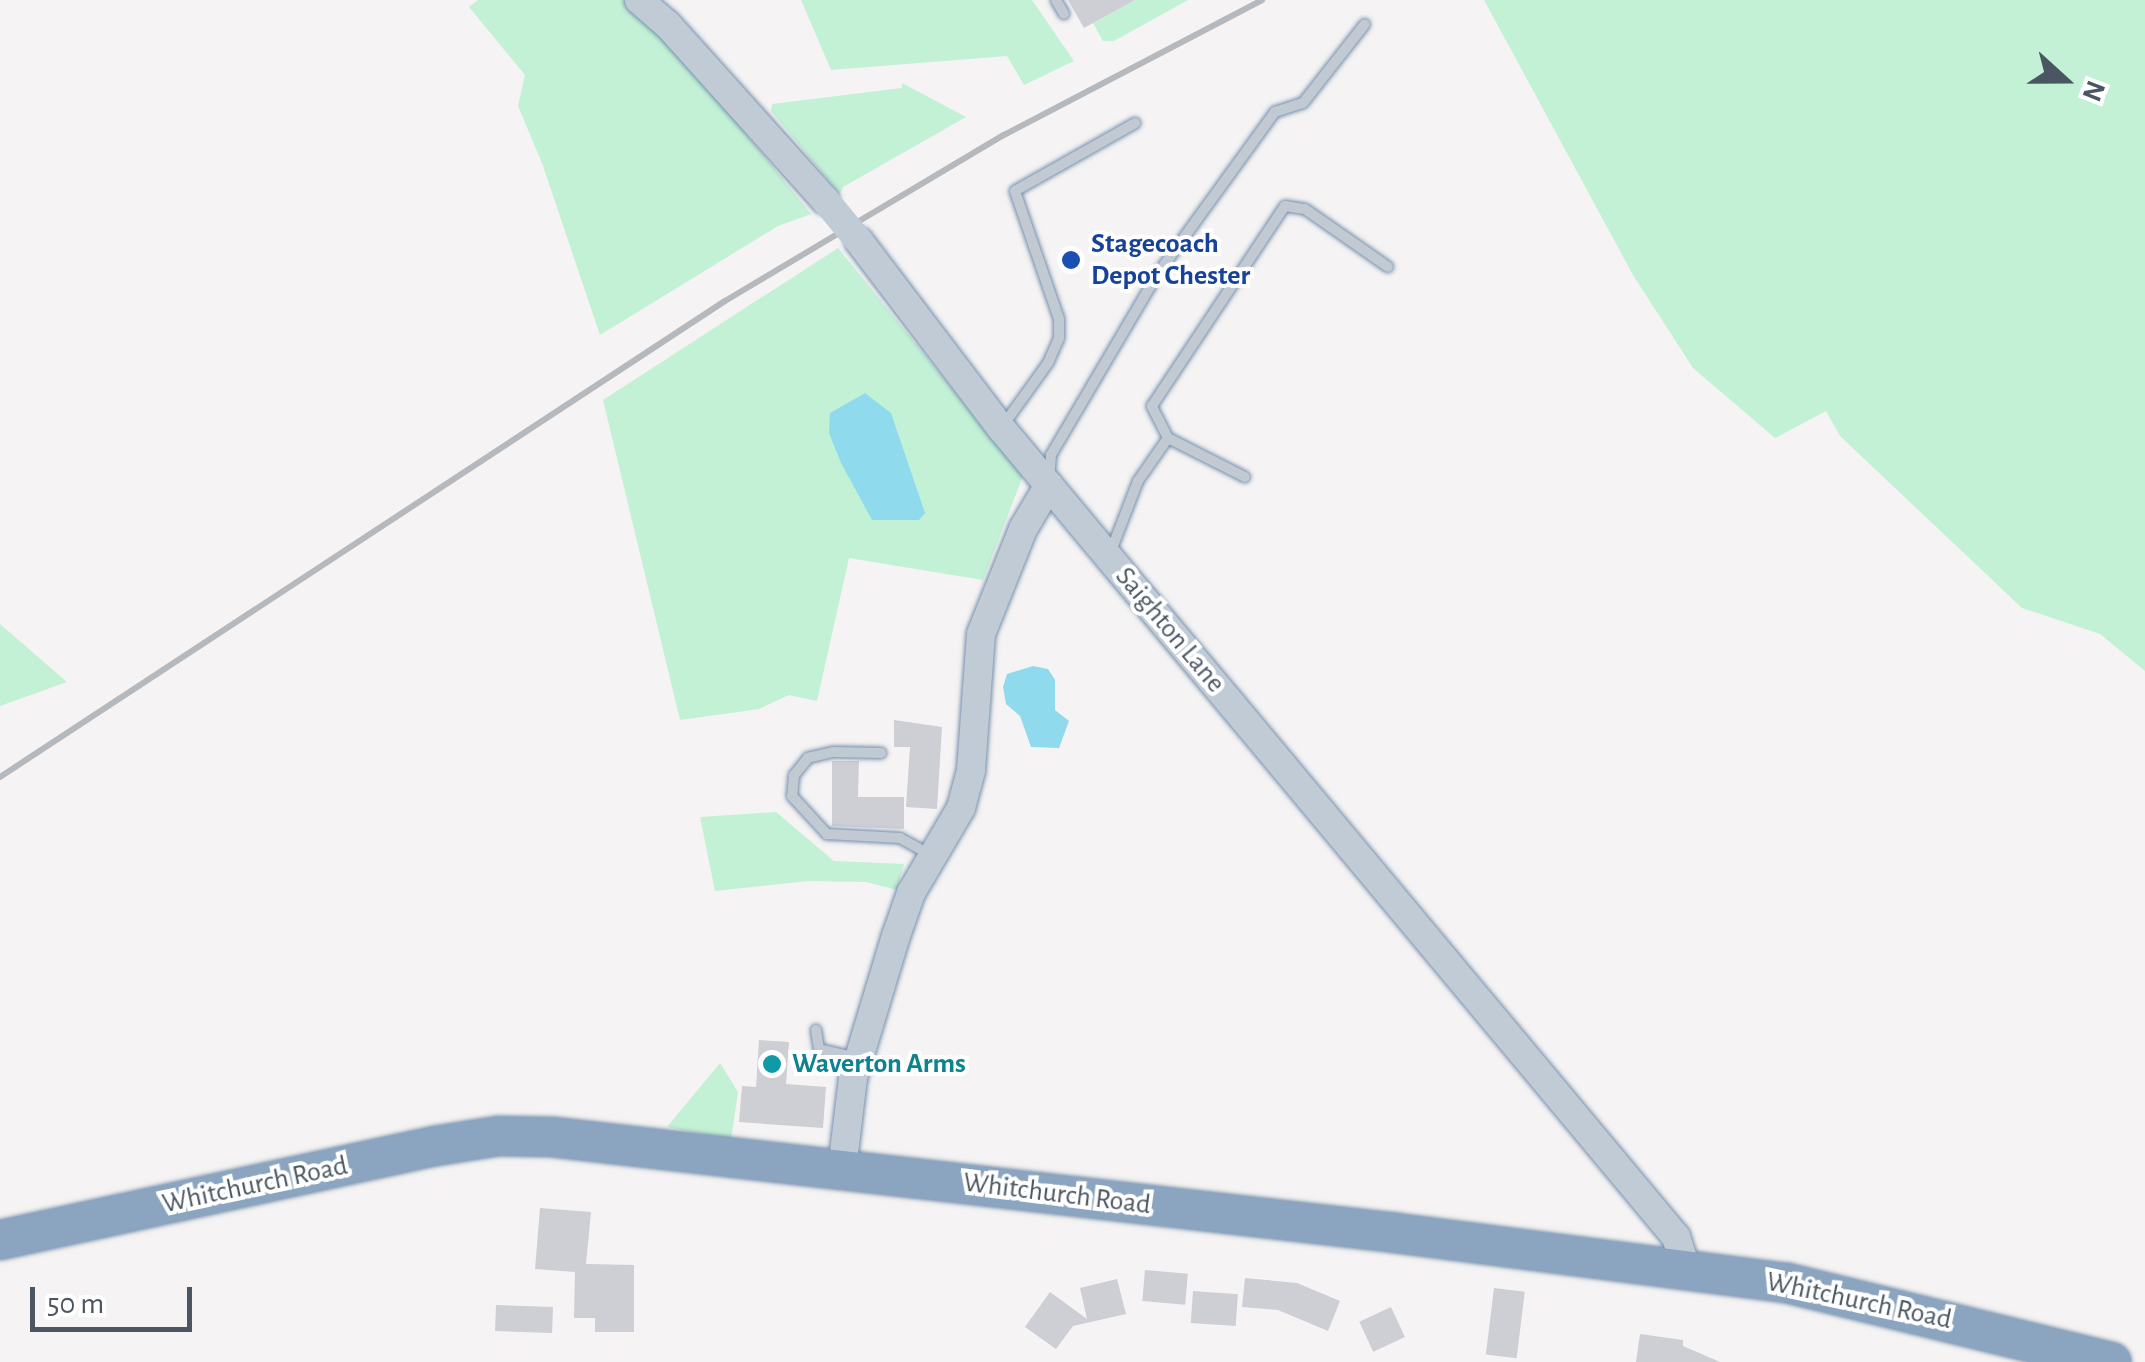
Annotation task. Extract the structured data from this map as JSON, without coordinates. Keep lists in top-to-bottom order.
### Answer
{
  "streets": {
    "highway": ["Whitchurch Road"],
    "street": ["Saighton Lane"]
  },
  "crossings": [
    ["Saighton Lane", "Whitchurch Road"]
  ],
  "places": ["Stagecoach Depot Chester", "Waverton Arms"],
  "scale_bar": "50 m",
  "north": "right"
}
